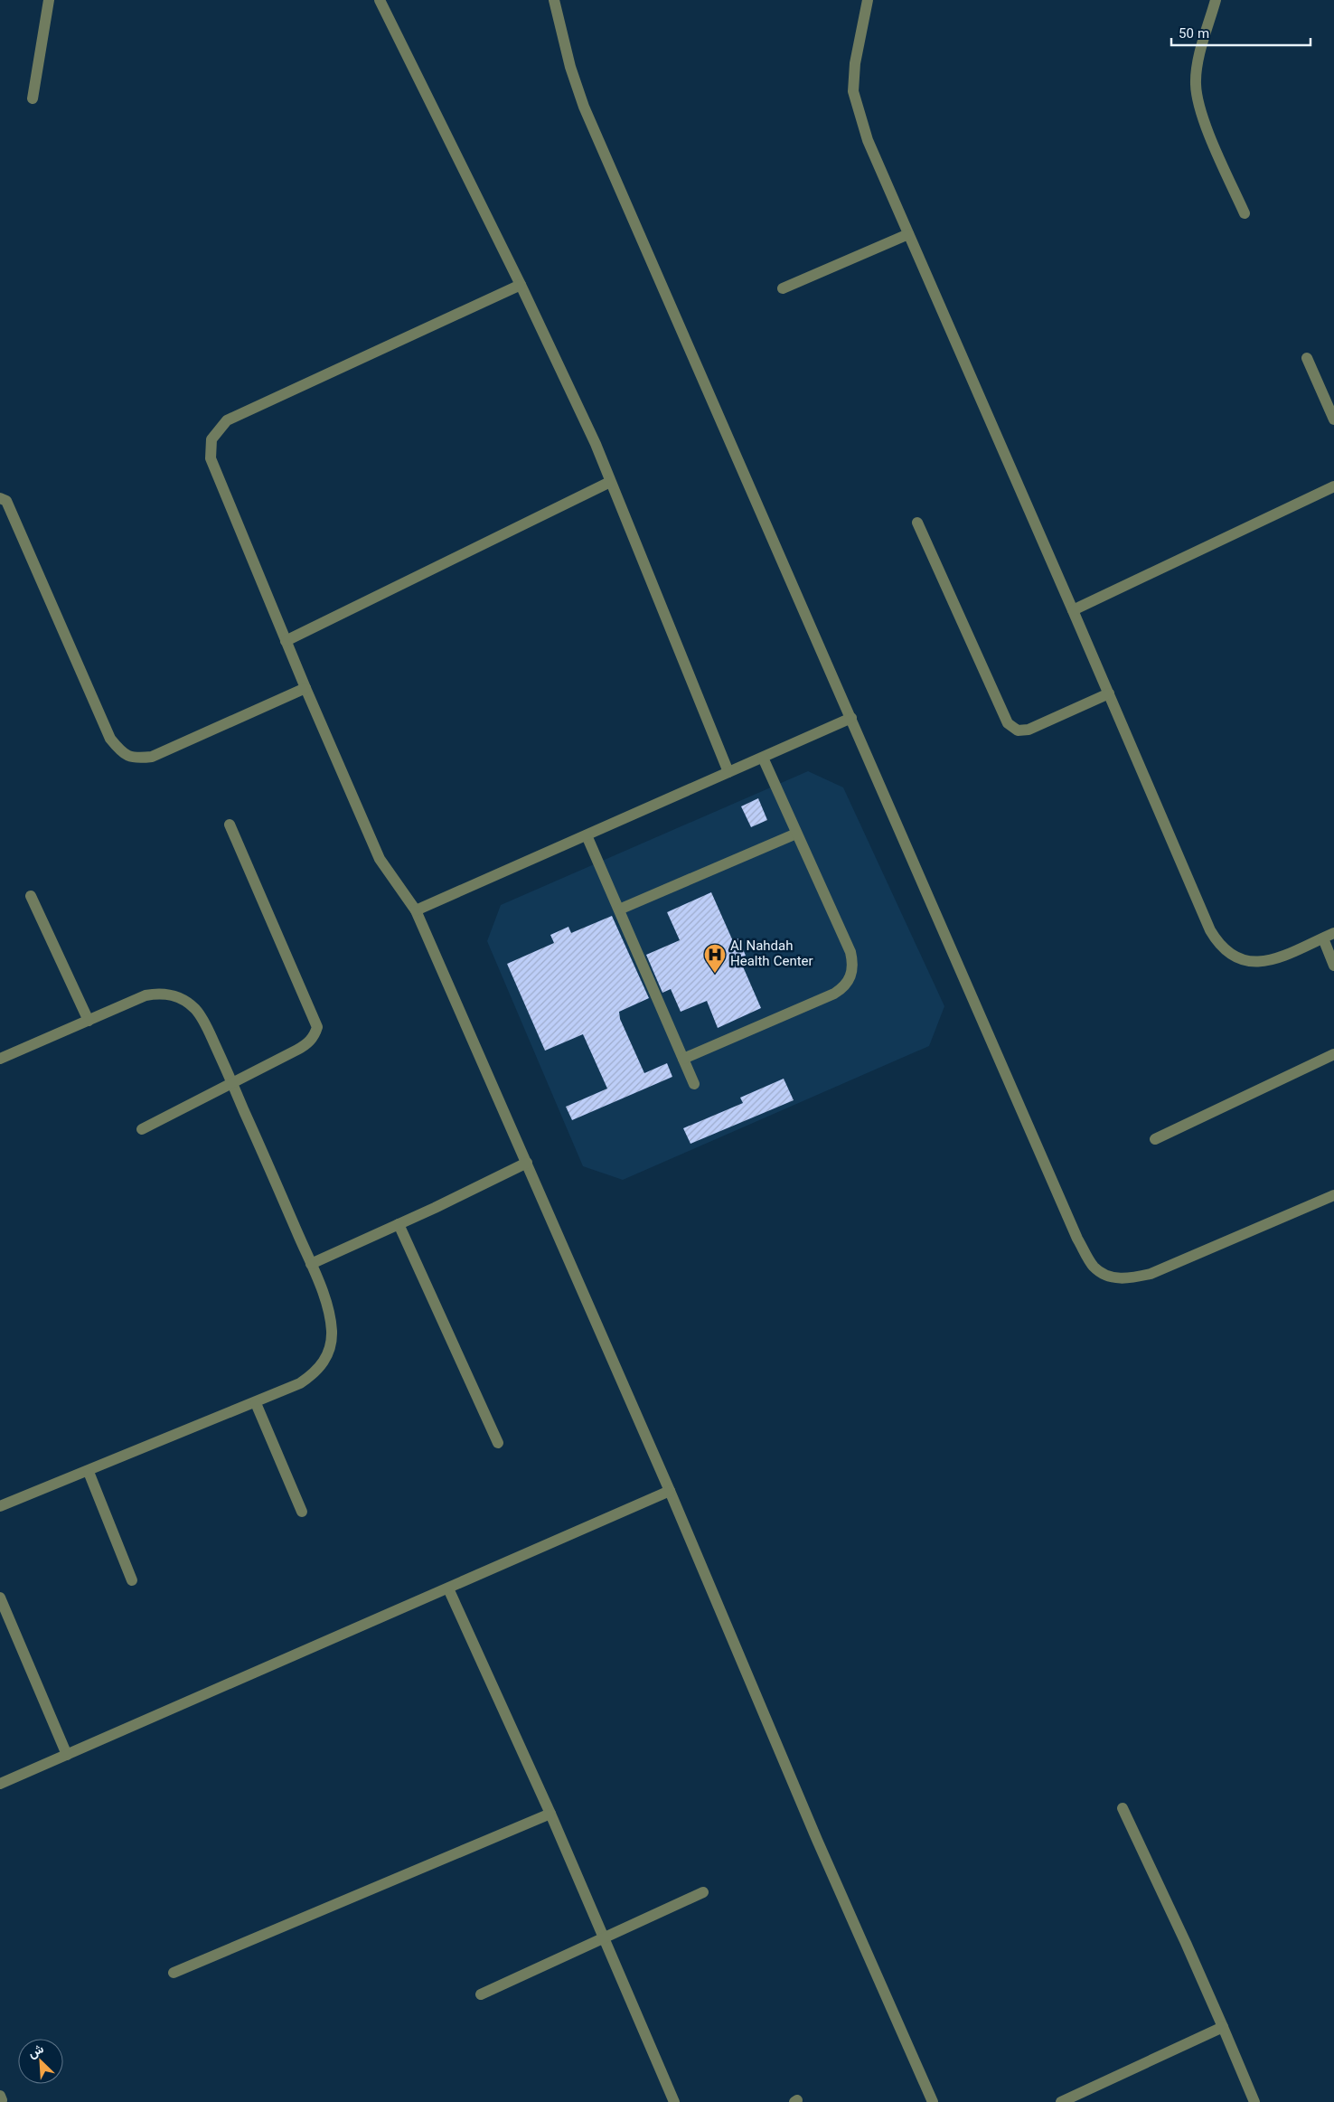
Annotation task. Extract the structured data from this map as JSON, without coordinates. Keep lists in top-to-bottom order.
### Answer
{
  "places": {
    "hospital": ["Al Nahdah Health Center"]
  },
  "scale_bar": "50 m",
  "north": "top left"
}
